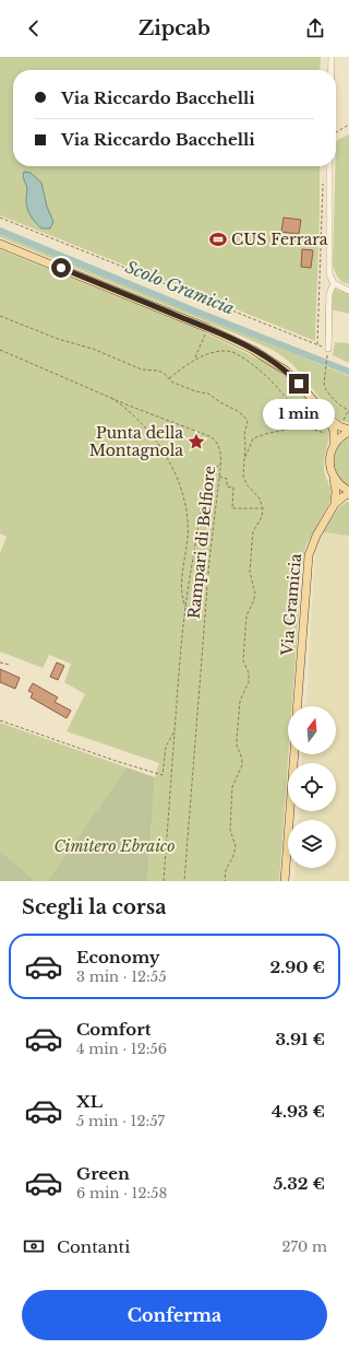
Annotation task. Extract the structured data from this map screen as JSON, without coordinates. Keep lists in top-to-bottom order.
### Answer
{
  "streets": {
    "main road": ["Via Gramicia"],
    "path": ["Rampari di Belfiore"]
  },
  "water": ["Scolo Gramicia"],
  "parks": ["Cimitero Ebraico"],
  "places": {
    "sports": ["CUS Ferrara"],
    "place": ["Punta della Montagnola"]
  },
  "north": "top",
  "page": {
    "header": "Zipcab",
    "banner": ["Via Riccardo Bacchelli", "Via Riccardo Bacchelli"],
    "bubble": "1 min",
    "heading": "Scegli la corsa",
    "list": [
      {
        "name": "Economy",
        "note": "3 min · 12:55",
        "value": "2.90 €"
      },
      {
        "name": "Comfort",
        "note": "4 min · 12:56",
        "value": "3.91 €"
      },
      {
        "name": "XL",
        "note": "5 min · 12:57",
        "value": "4.93 €"
      },
      {
        "name": "Green",
        "note": "6 min · 12:58",
        "value": "5.32 €"
      }
    ],
    "pay": ["Contanti", "270 m"],
    "buttons": "Conferma"
  }
}
